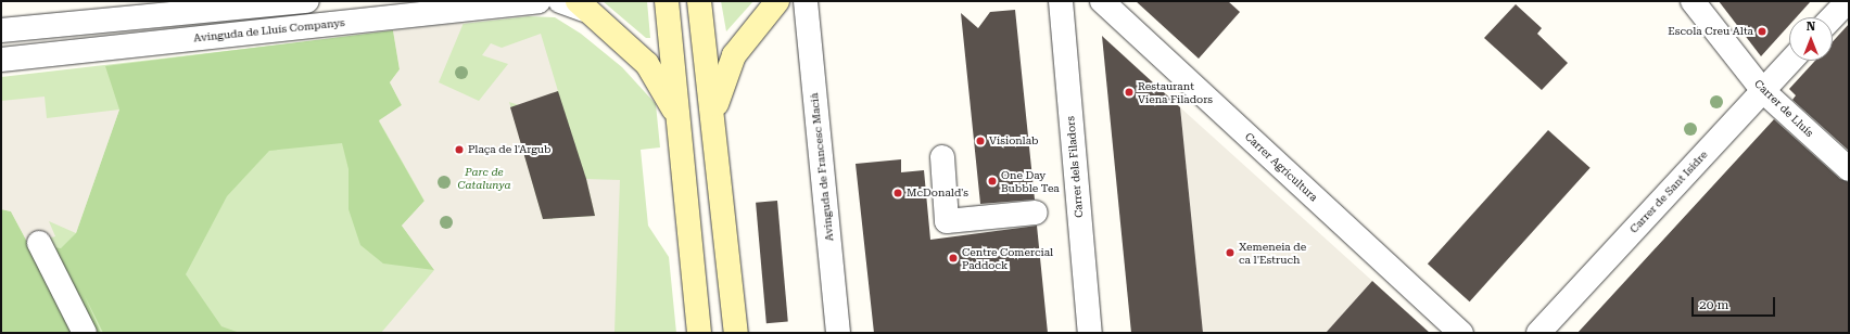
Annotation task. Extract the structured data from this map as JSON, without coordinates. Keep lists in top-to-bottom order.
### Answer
{
  "streets": {
    "street": [
      "Avinguda de Lluís Companys",
      "Carrer de Lluís",
      "Avinguda de Francesc Macià",
      "Carrer dels Filadors",
      "Carrer Agricultura",
      "Carrer de Sant Isidre"
    ]
  },
  "crossings": [
    ["Carrer de Lluís", "Carrer de Sant Isidre"]
  ],
  "parks": ["Parc de Catalunya"],
  "places": [
    "Escola Creu Alta",
    "Restaurant Viena Filadors",
    "Visionlab",
    "Plaça de l'Argub",
    "One Day Bubble Tea",
    "McDonald's",
    "Xemeneia de ca l'Estruch",
    "Centre Comercial Paddock"
  ],
  "scale_bar": "20 m",
  "north": "top"
}
